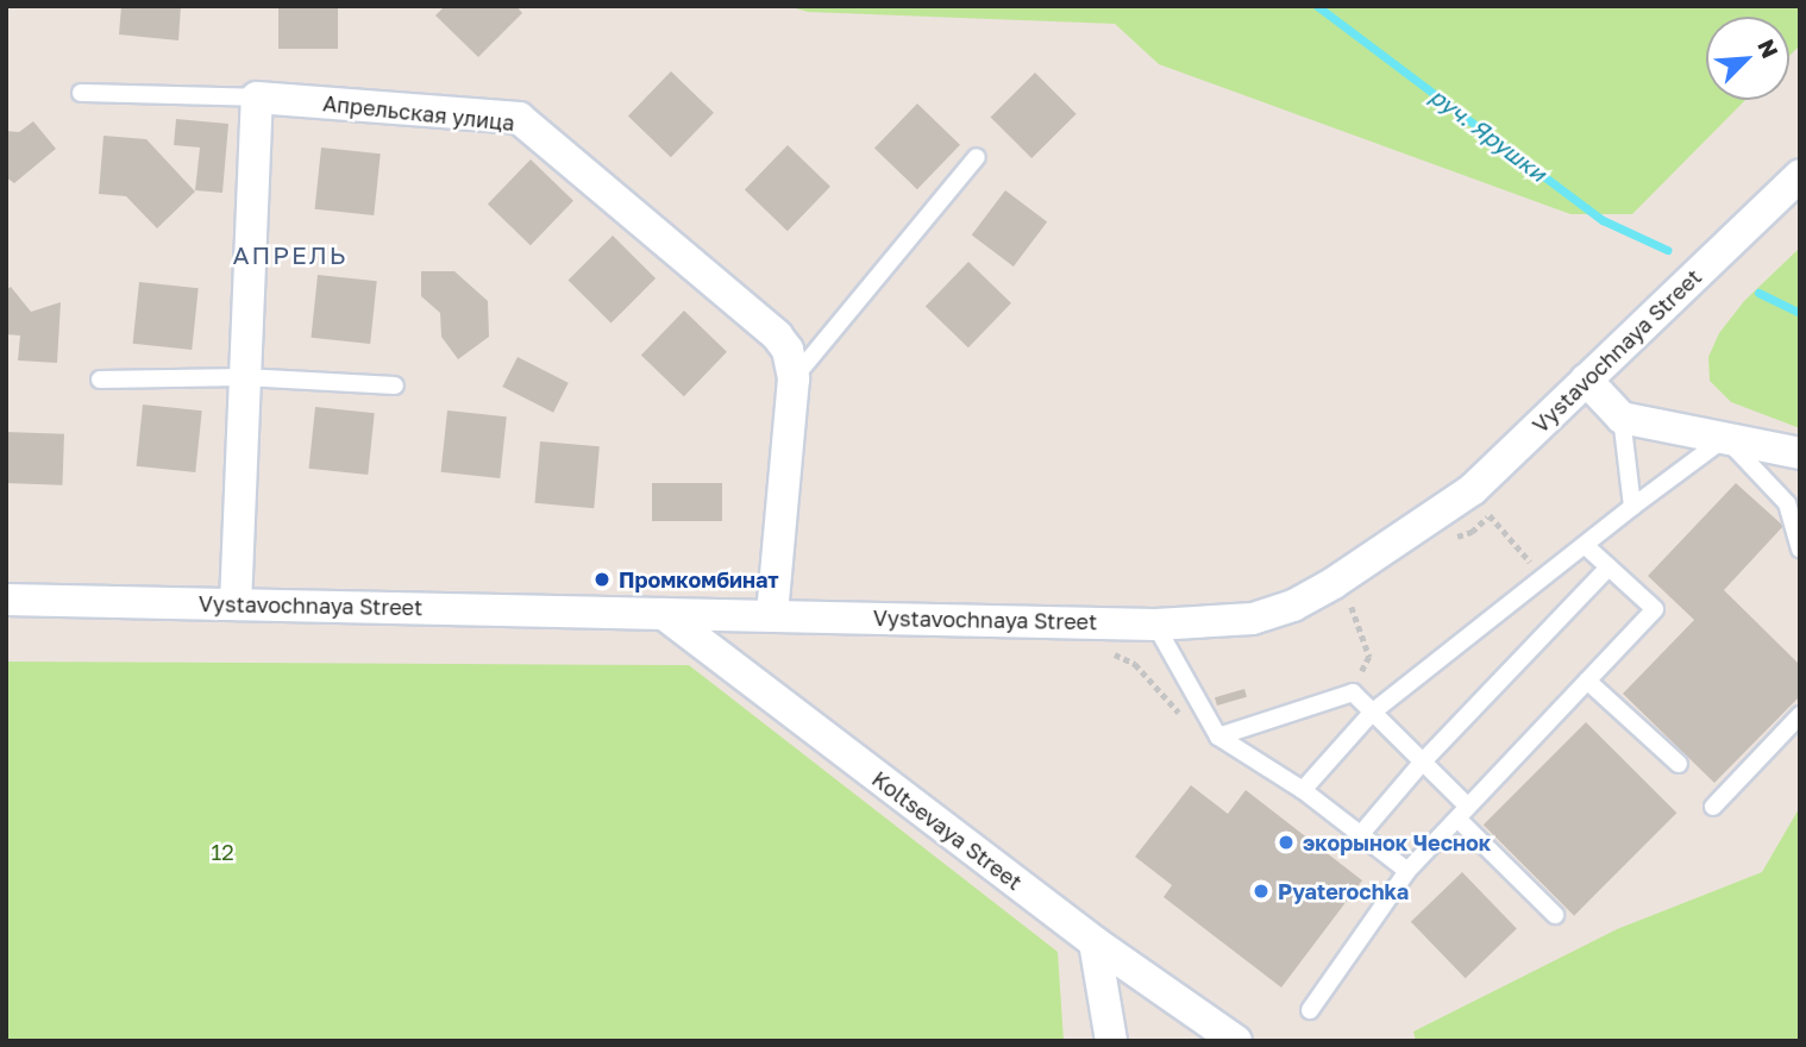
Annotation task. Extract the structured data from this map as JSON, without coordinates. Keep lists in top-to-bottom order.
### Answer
{
  "streets": {
    "street": ["Апрельская улица", "Vystavochnaya Street", "Koltsevaya Street"]
  },
  "crossings": [
    ["Апрельская улица", "Vystavochnaya Street"],
    ["Vystavochnaya Street", "Koltsevaya Street"]
  ],
  "districts": ["АПРЕЛЬ"],
  "water": ["руч. Ярушки"],
  "parks": ["12"],
  "places": ["Промкомбинат", "экорынок Чеснок", "Pyaterochka"],
  "north": "top right"
}
